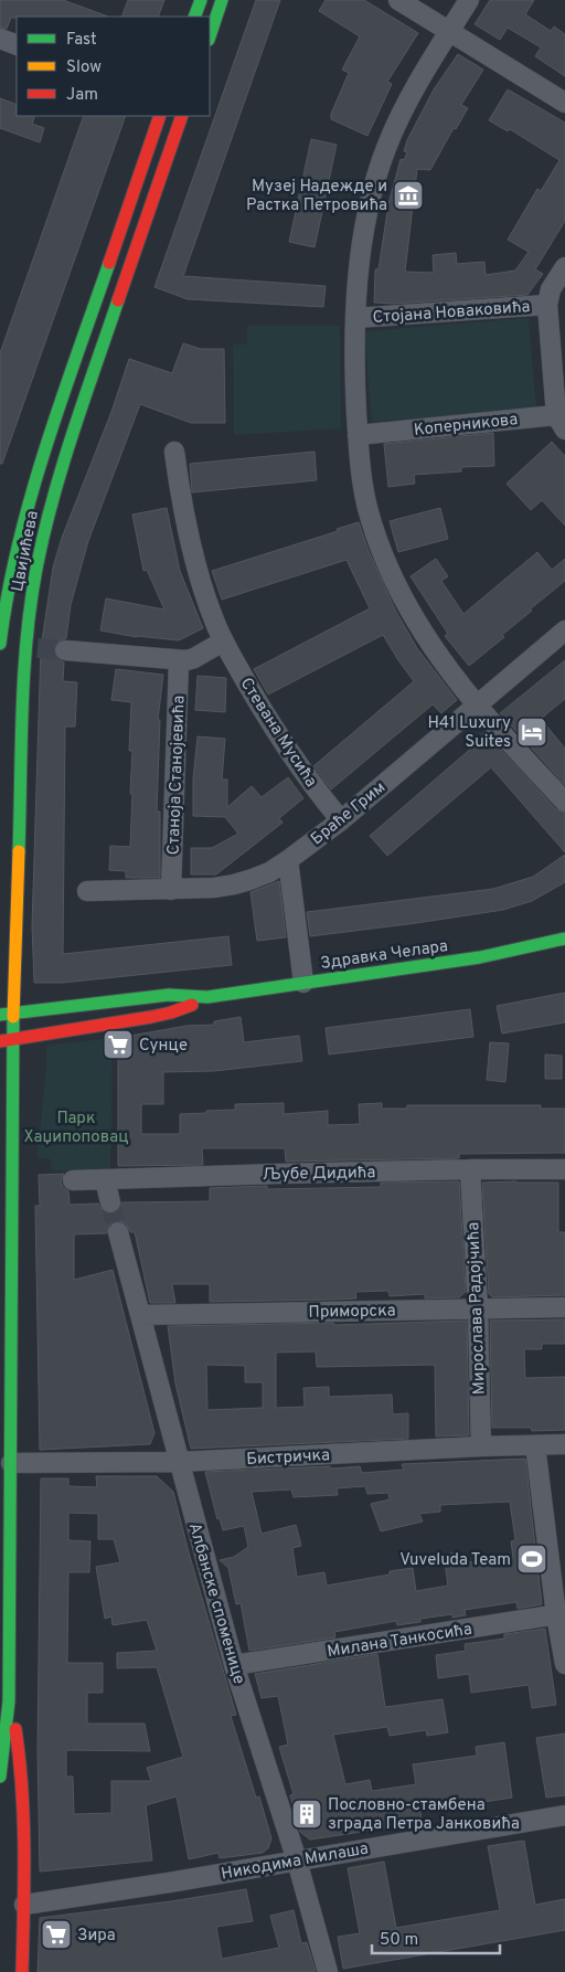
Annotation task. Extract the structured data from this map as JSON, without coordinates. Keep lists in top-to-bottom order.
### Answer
{
  "streets": {
    "main road": ["Цвијићева", "Здравка Челара"],
    "street": [
      "Стојана Новаковића",
      "Коперникова",
      "Стевана Мусића",
      "Станоја Станојевића",
      "Браће Грим",
      "Љубе Дидића",
      "Мирослава Радојчића",
      "Приморска",
      "Бистричка",
      "Албанске споменице",
      "Милана Танкосића",
      "Никодима Милаша"
    ]
  },
  "crossings": [
    ["Стојана Новаковића", "Коперникова"],
    ["Цвијићева", "Здравка Челара"],
    ["Цвијићева", "Бистричка"],
    ["Стевана Мусића", "Браће Грим"],
    ["Станоја Станојевића", "Браће Грим"],
    ["Љубе Дидића", "Мирослава Радојчића"],
    ["Мирослава Радојчића", "Приморска"],
    ["Мирослава Радојчића", "Бистричка"],
    ["Приморска", "Албанске споменице"],
    ["Бистричка", "Албанске споменице"],
    ["Албанске споменице", "Милана Танкосића"],
    ["Албанске споменице", "Никодима Милаша"]
  ],
  "parks": ["Парк Хаџипоповац"],
  "places": {
    "museum": ["Музеј Надежде и Растка Петровића"],
    "hotel": ["H41 Luxury Suites"],
    "supermarket": ["Сунце", "Зира"],
    "sports": ["Vuveluda Team"],
    "building": ["Пословно-стамбена зграда Петра Јанковића"]
  },
  "legend": ["Fast", "Slow", "Jam"],
  "scale_bar": "50 m"
}
